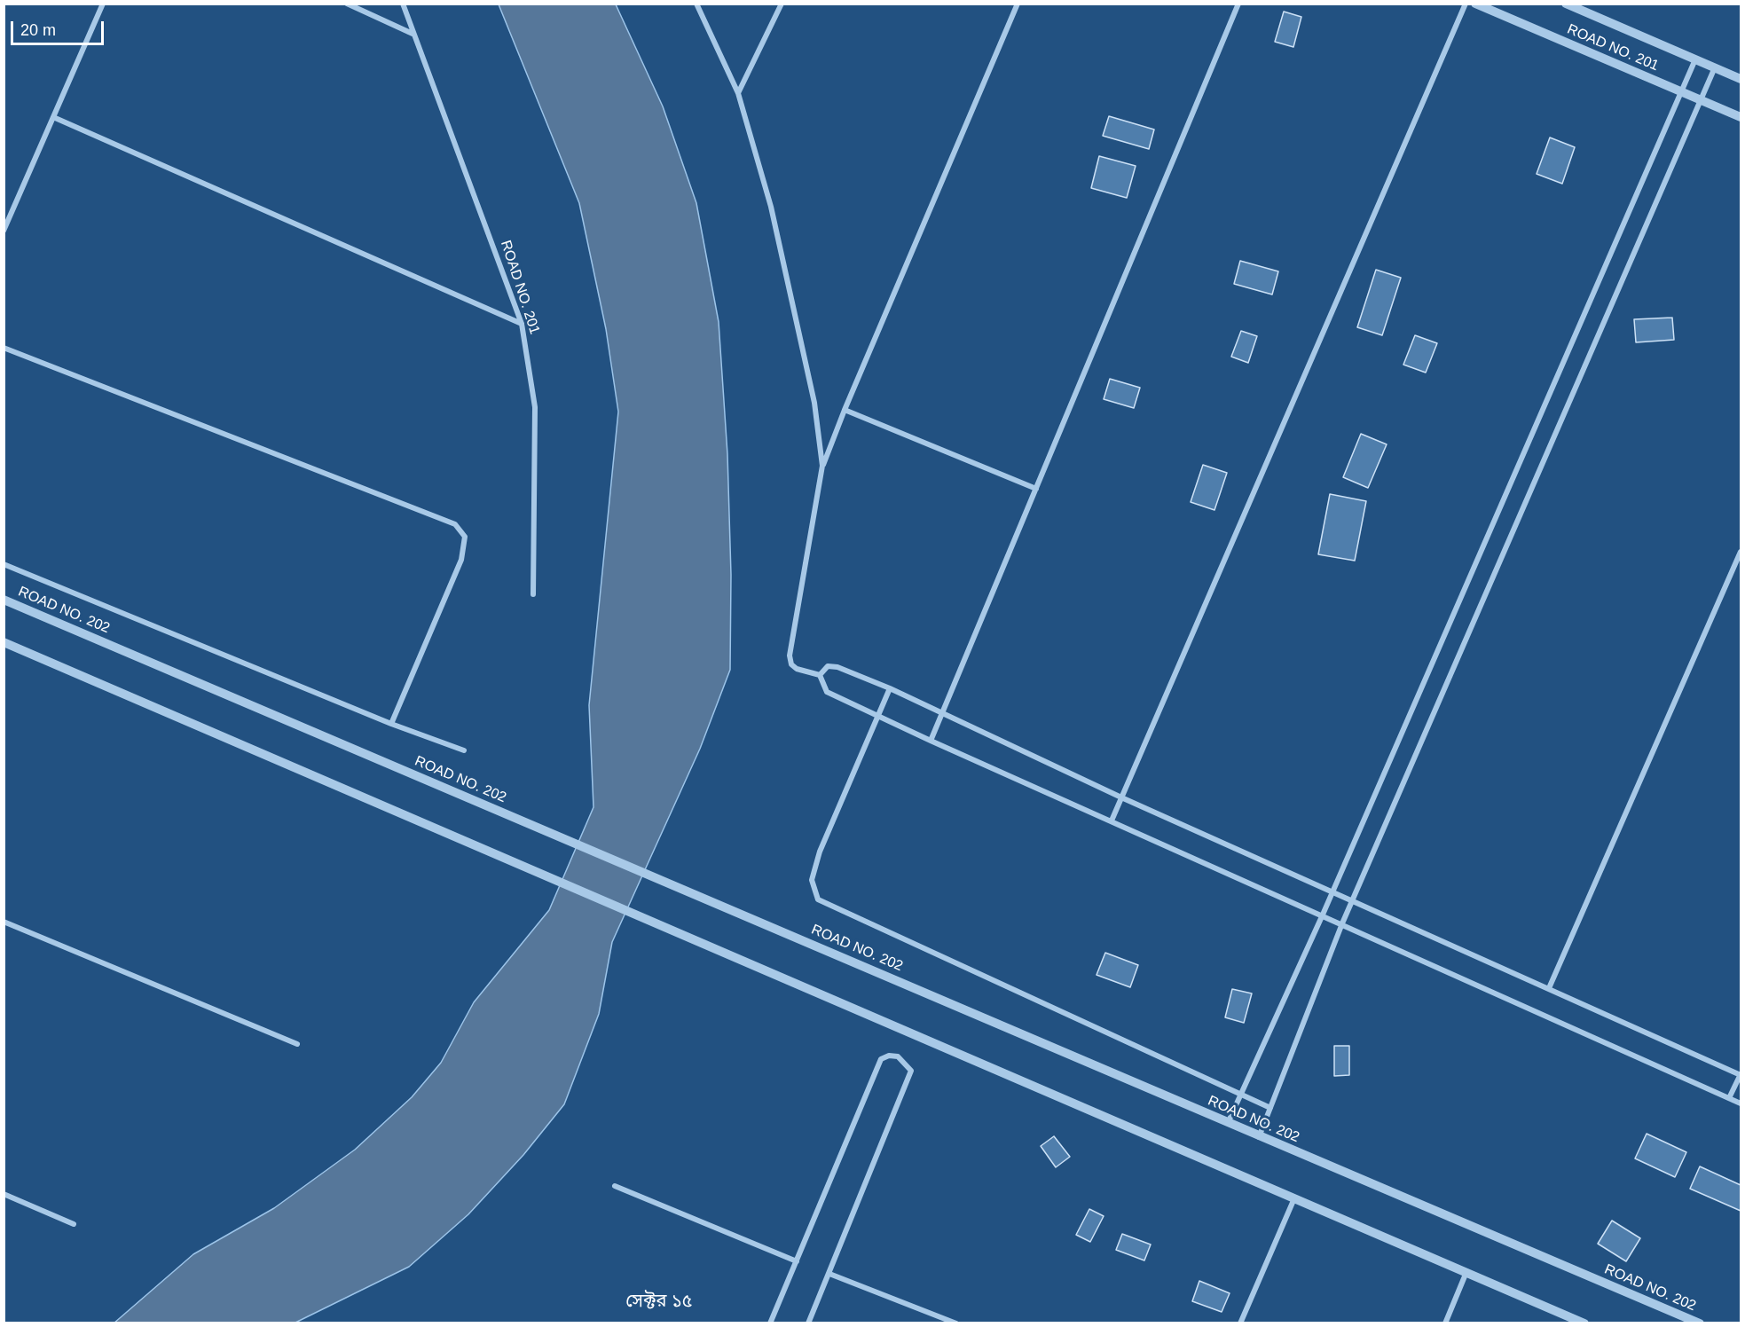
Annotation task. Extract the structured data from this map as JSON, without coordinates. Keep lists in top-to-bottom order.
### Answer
{
  "streets": {
    "street": ["ROAD NO. 201", "ROAD NO. 202"]
  },
  "districts": ["সেক্টর ১৫"],
  "scale_bar": "20 m"
}
